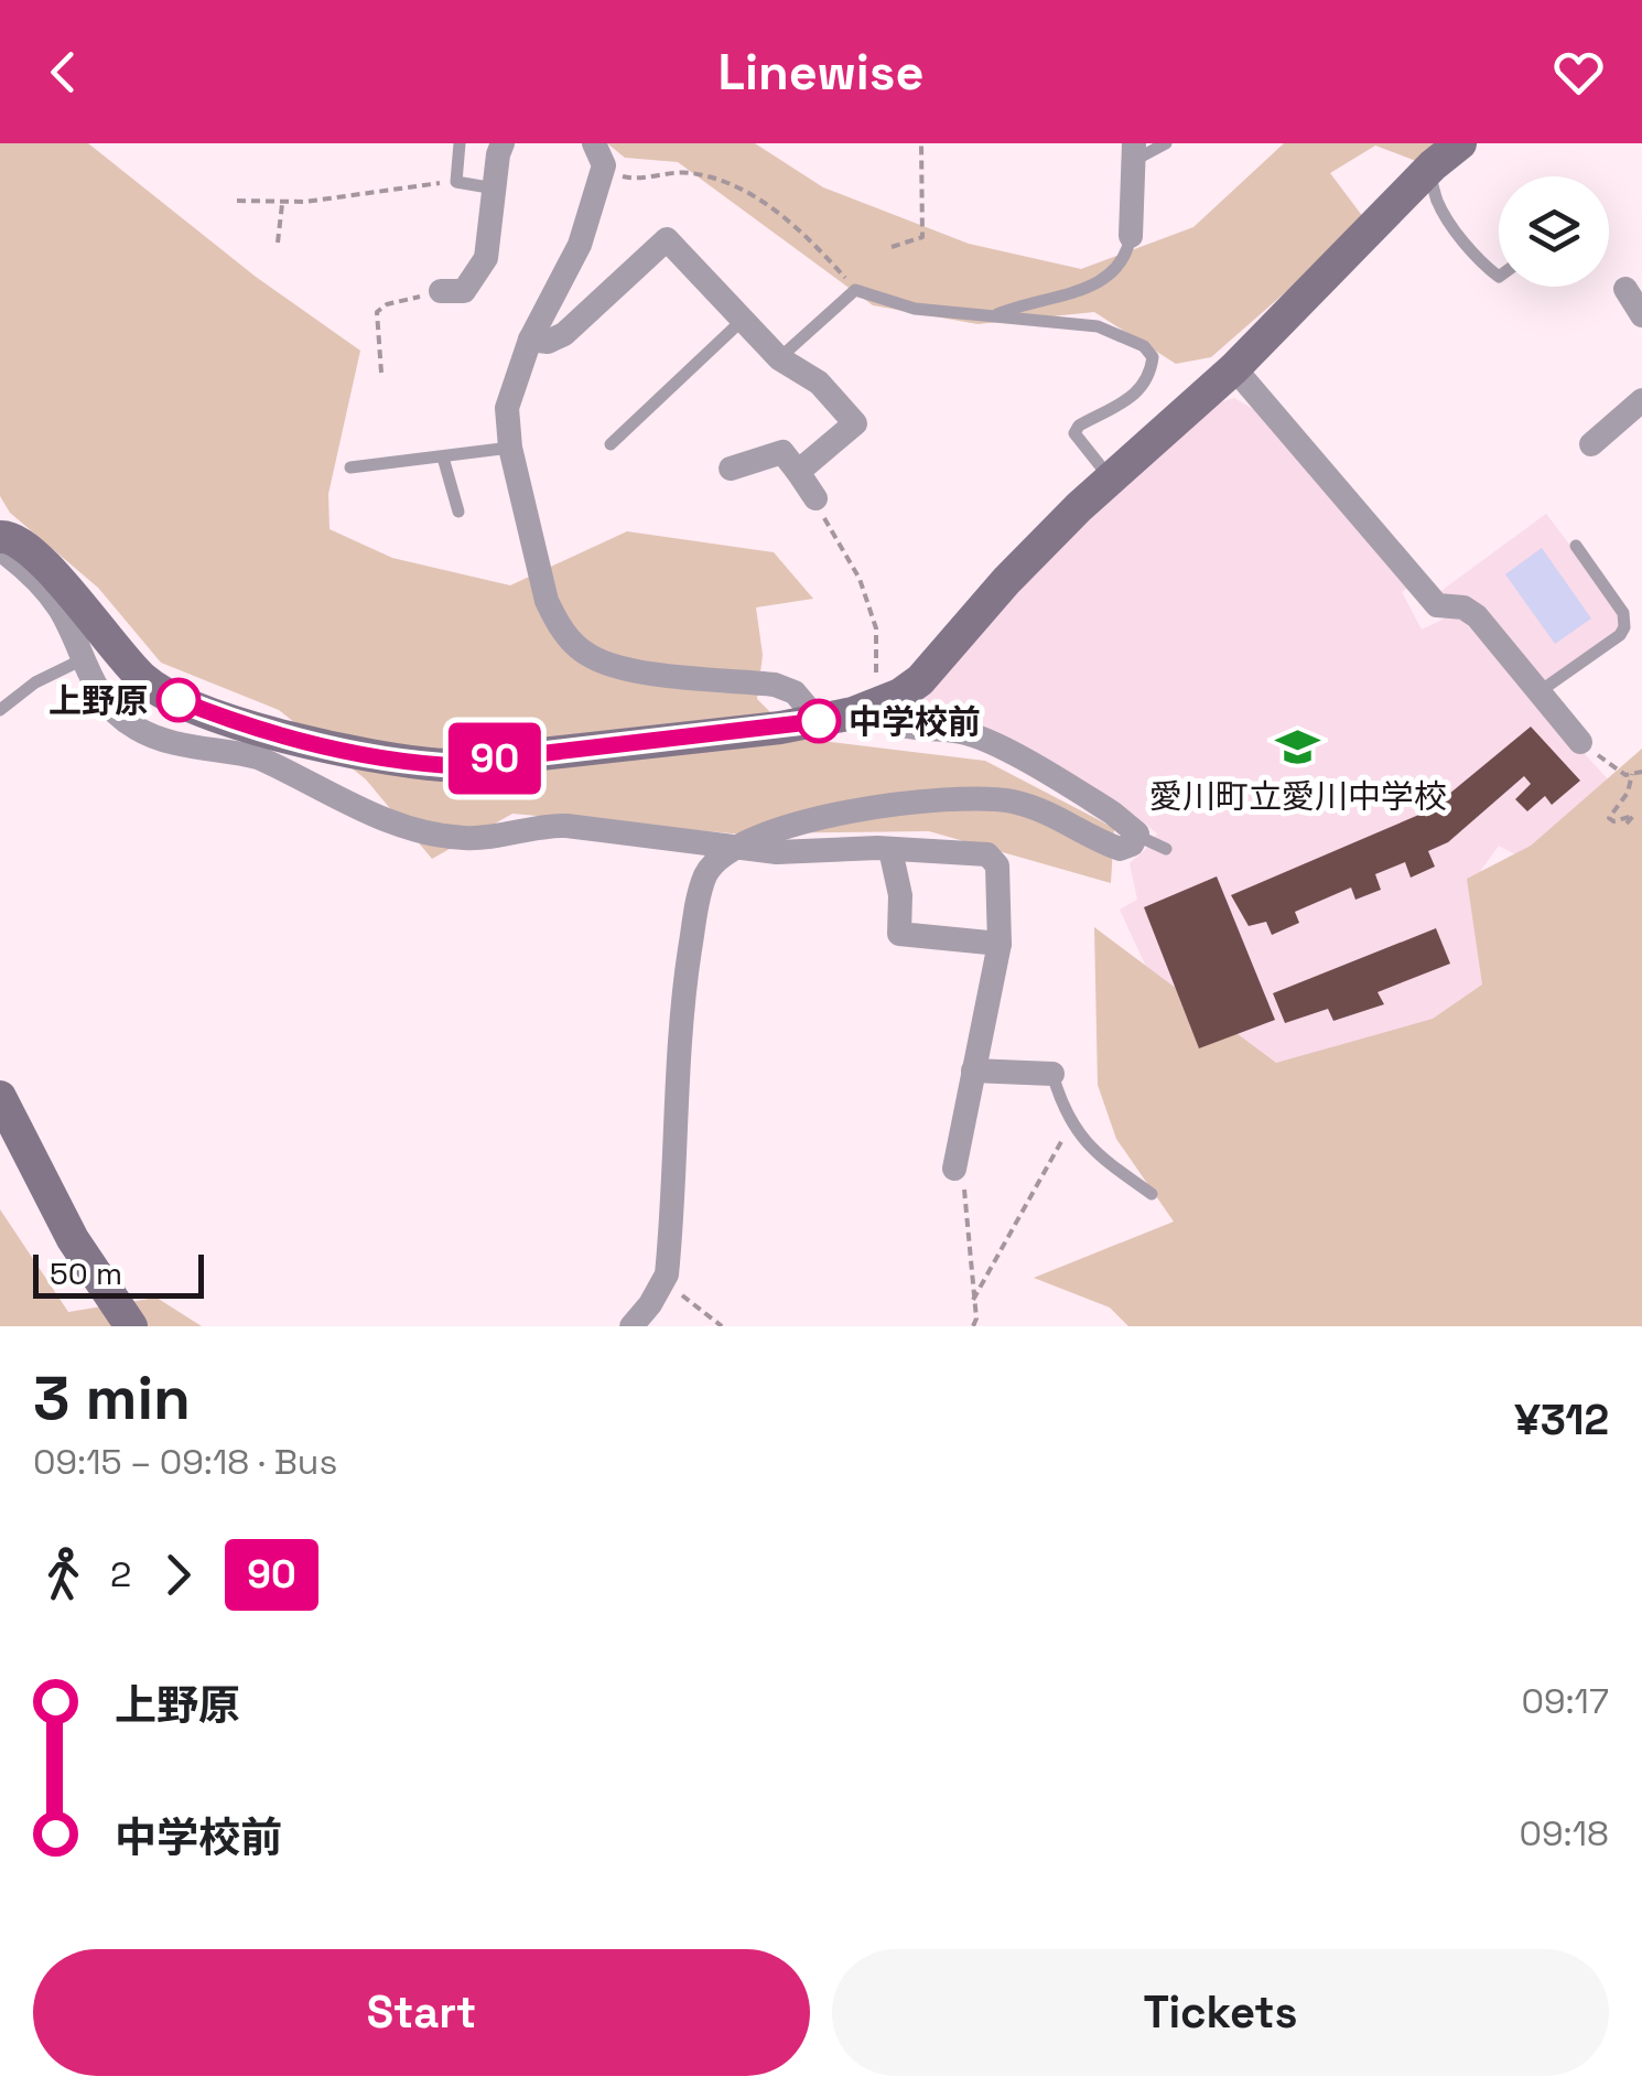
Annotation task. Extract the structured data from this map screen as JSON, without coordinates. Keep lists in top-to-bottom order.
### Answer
{
  "places": {
    "other": ["上野原", "中学校前"],
    "school or university": ["愛川町立愛川中学校"]
  },
  "lines": ["bus line 90"],
  "scale_bar": "50 m",
  "page": {
    "header": "Linewise",
    "on_map": "90",
    "scale": "50 m",
    "heading": ["3 min", "09:15 – 09:18 · Bus", "¥312"],
    "legs": ["2", "90"],
    "list": [
      {
        "name": "上野原",
        "value": "09:17"
      },
      {
        "name": "中学校前",
        "value": "09:18"
      }
    ],
    "buttons": ["Start", "Tickets"]
  }
}
